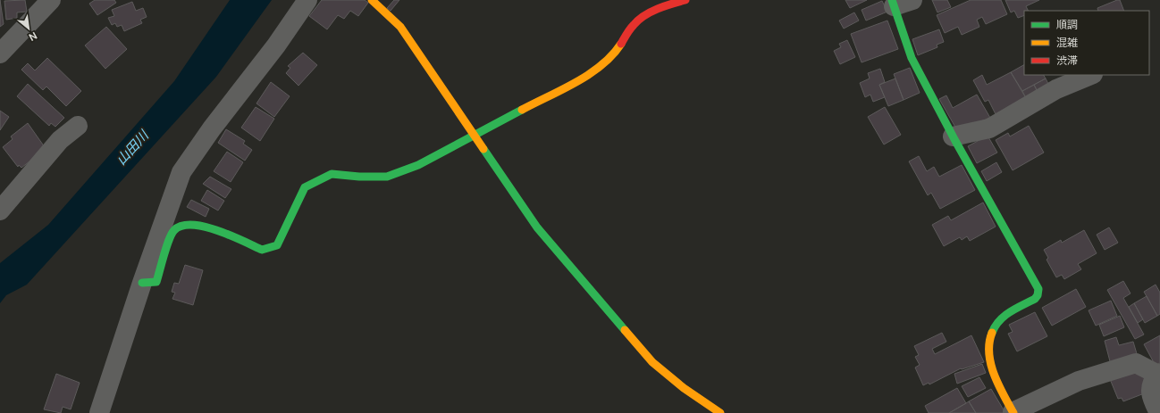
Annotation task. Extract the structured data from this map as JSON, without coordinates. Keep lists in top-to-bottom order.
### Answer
{
  "water": ["山田川"],
  "legend": ["順調", "混雑", "渋滞"],
  "north": "bottom right"
}
